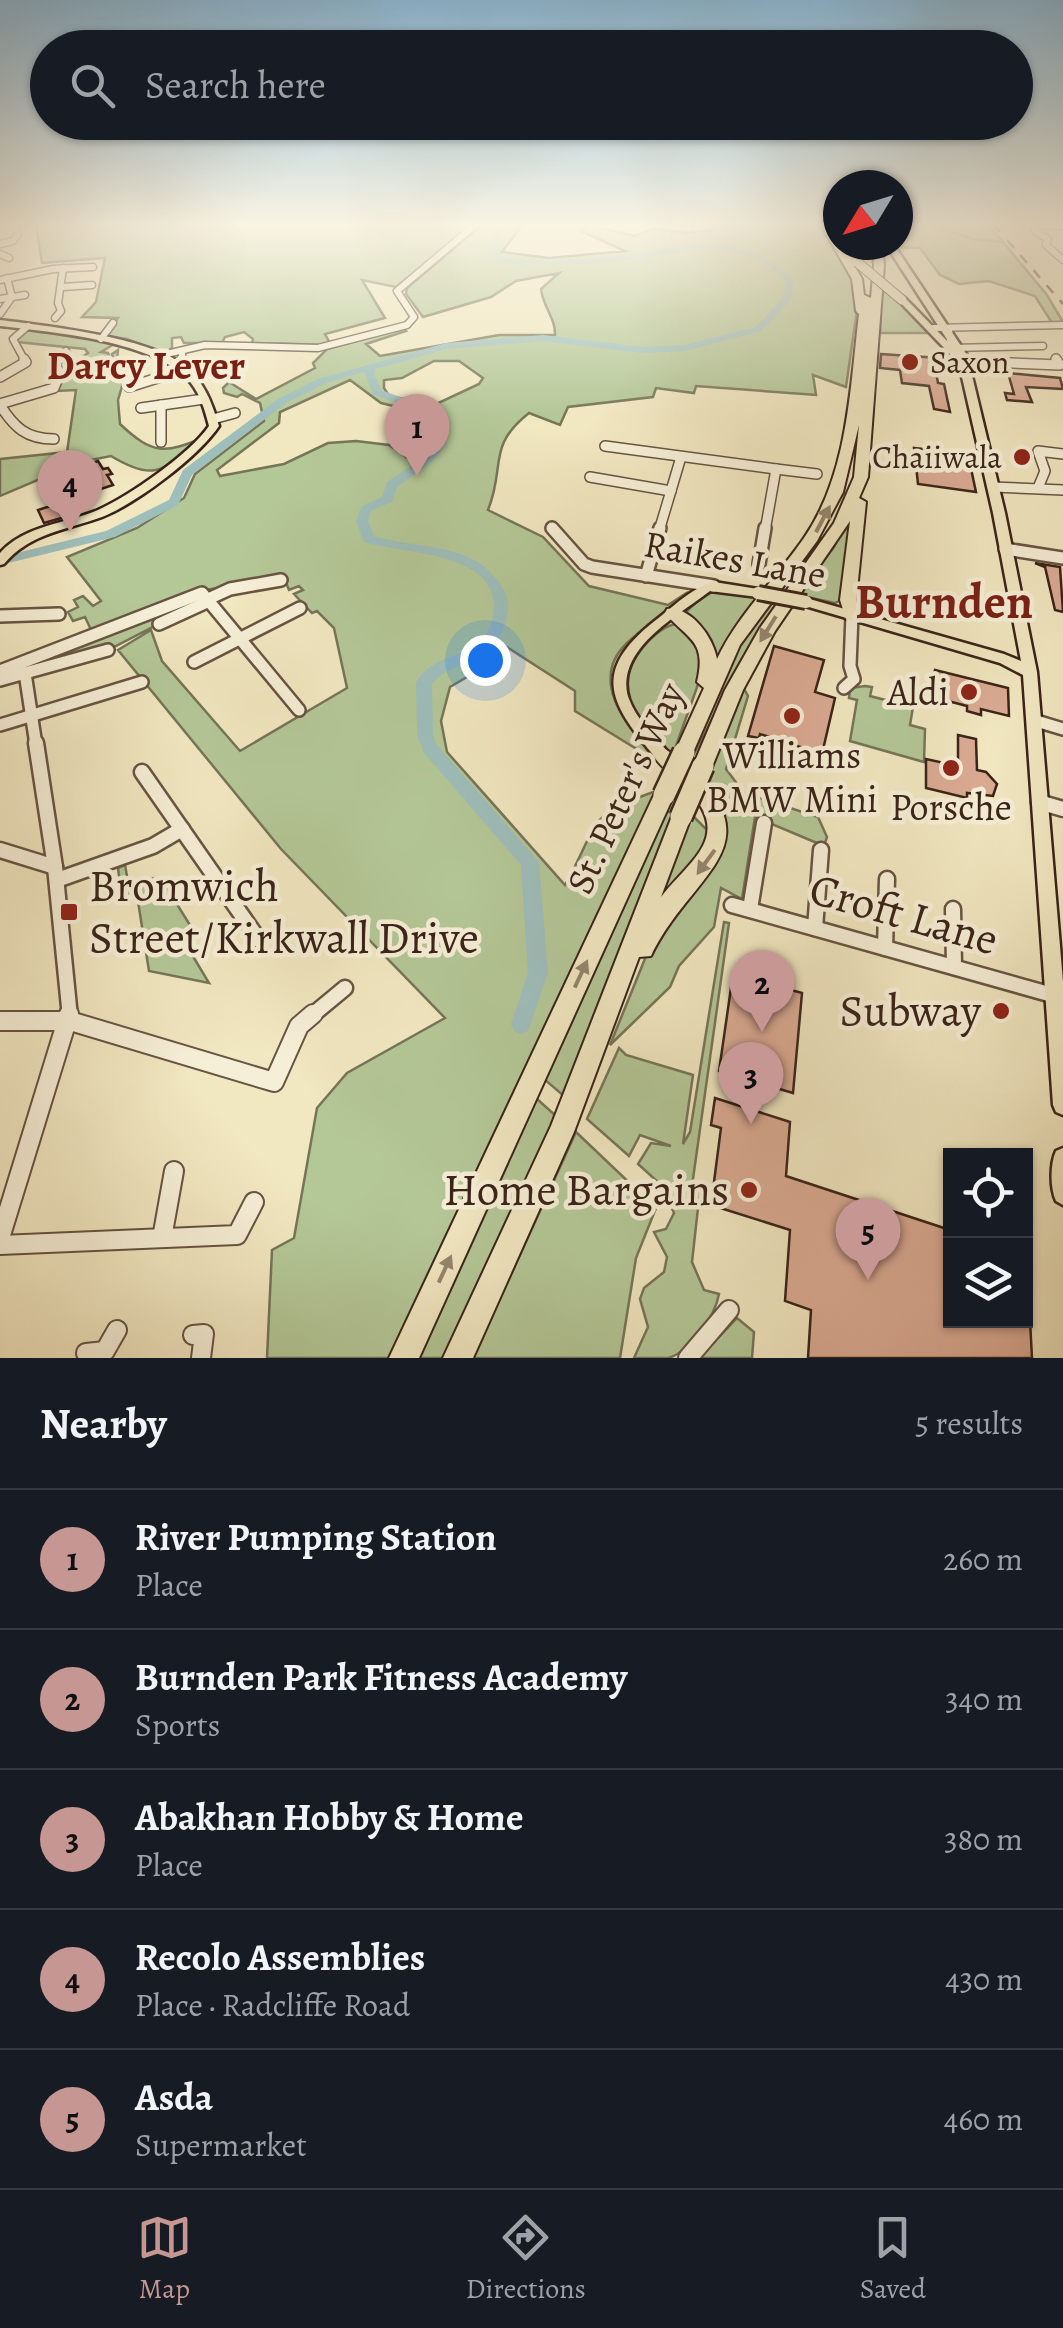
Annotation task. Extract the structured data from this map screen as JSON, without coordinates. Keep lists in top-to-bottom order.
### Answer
{
  "streets": {
    "highway": ["St. Peter's Way"],
    "main road": ["Raikes Lane"],
    "street": ["Croft Lane"]
  },
  "districts": ["Darcy Lever", "Burnden"],
  "places": {
    "other": [
      "Saxon",
      "Chaiiwala",
      "Aldi",
      "Williams BMW Mini",
      "Porsche",
      "Subway",
      "Home Bargains"
    ],
    "transit": ["Bromwich Street/Kirkwall Drive"]
  },
  "north": "bottom left",
  "page": {
    "search": "Search here",
    "pins": [
      "1",
      "4",
      "2",
      "3",
      "5"
    ],
    "heading": ["Nearby", "5 results"],
    "list": [
      {
        "mark": "1",
        "name": "River Pumping Station",
        "note": "Place",
        "value": "260 m"
      },
      {
        "mark": "2",
        "name": "Burnden Park Fitness Academy",
        "note": "Sports",
        "value": "340 m"
      },
      {
        "mark": "3",
        "name": "Abakhan Hobby & Home",
        "note": "Place",
        "value": "380 m"
      },
      {
        "mark": "4",
        "name": "Recolo Assemblies",
        "note": "Place · Radcliffe Road",
        "value": "430 m"
      },
      {
        "mark": "5",
        "name": "Asda",
        "note": "Supermarket",
        "value": "460 m"
      }
    ],
    "nav": ["Map", "Directions", "Saved"]
  }
}
